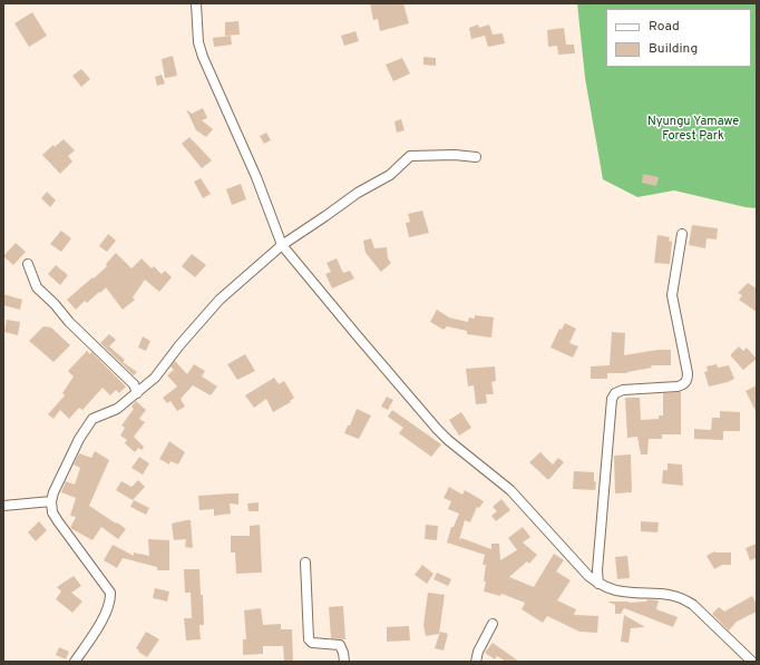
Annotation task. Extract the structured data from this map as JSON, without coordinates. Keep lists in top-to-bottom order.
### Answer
{
  "parks": ["Nyungu Yamawe Forest Park"],
  "legend": ["Road", "Building"]
}
